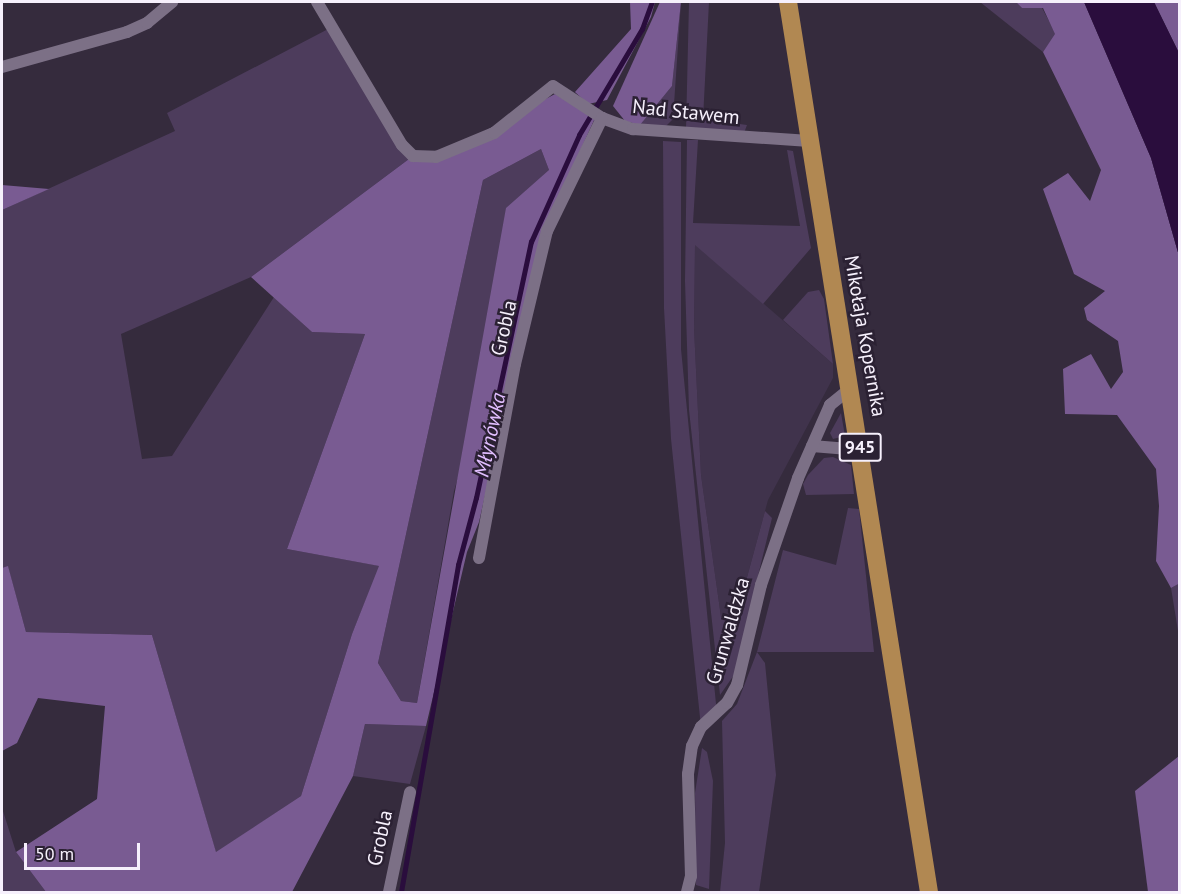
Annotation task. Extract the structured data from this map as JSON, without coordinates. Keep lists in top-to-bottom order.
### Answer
{
  "streets": {
    "main road": ["Mikołaja Kopernika", "945"],
    "street": ["Nad Stawem", "Grobla", "Grunwaldzka"]
  },
  "crossings": [
    ["Nad Stawem", "Grobla"],
    ["Nad Stawem", "Mikołaja Kopernika"],
    ["Mikołaja Kopernika", "Grunwaldzka"]
  ],
  "water": ["Młynówka"],
  "scale_bar": "50 m"
}
